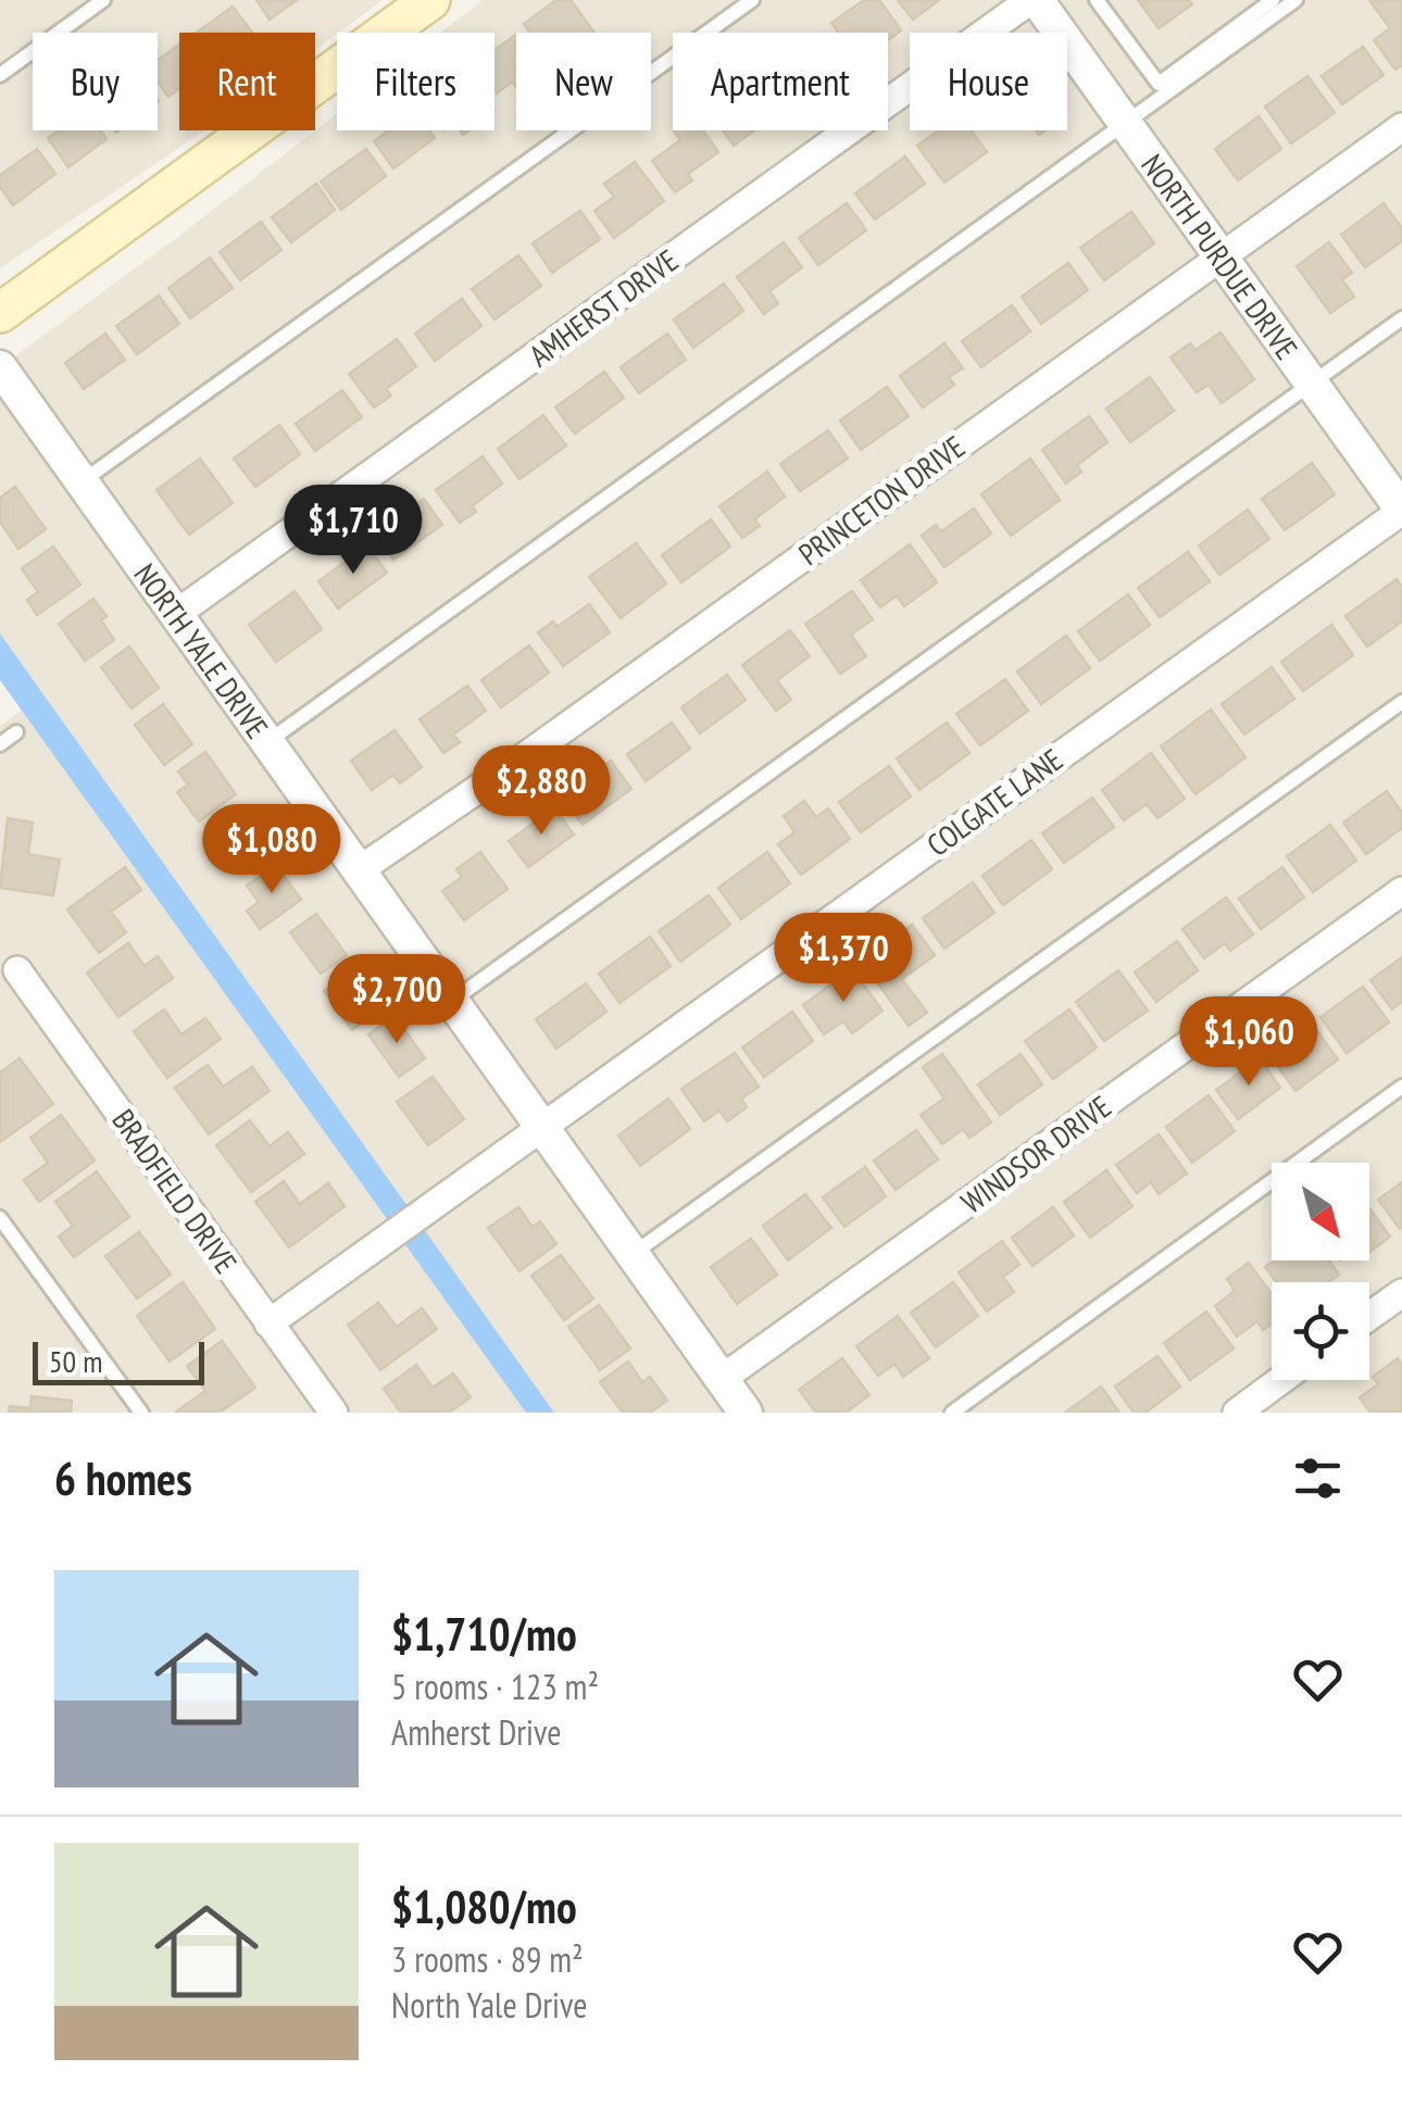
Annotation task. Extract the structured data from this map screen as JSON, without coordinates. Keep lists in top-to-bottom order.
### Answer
{
  "streets": {
    "street": [
      "NORTH PURDUE DRIVE",
      "AMHERST DRIVE",
      "PRINCETON DRIVE",
      "NORTH YALE DRIVE",
      "COLGATE LANE",
      "WINDSOR DRIVE",
      "BRADFIELD DRIVE"
    ]
  },
  "crossings": [
    ["NORTH PURDUE DRIVE", "AMHERST DRIVE"],
    ["NORTH PURDUE DRIVE", "PRINCETON DRIVE"],
    ["NORTH PURDUE DRIVE", "COLGATE LANE"],
    ["AMHERST DRIVE", "NORTH YALE DRIVE"],
    ["PRINCETON DRIVE", "NORTH YALE DRIVE"],
    ["NORTH YALE DRIVE", "COLGATE LANE"],
    ["NORTH YALE DRIVE", "WINDSOR DRIVE"],
    ["COLGATE LANE", "BRADFIELD DRIVE"]
  ],
  "scale_bar": "50 m",
  "north": "bottom right",
  "page": {
    "chip": [
      "Buy",
      "Rent",
      "Filters",
      "New",
      "Apartment",
      "House"
    ],
    "price": [
      "$1,710",
      "$2,880",
      "$1,080",
      "$1,370",
      "$2,700",
      "$1,060"
    ],
    "scale": "50 m",
    "heading": "6 homes",
    "list": [
      {
        "name": "$1,710/mo",
        "note": "5 rooms · 123 m² · Amherst Drive"
      },
      {
        "name": "$1,080/mo",
        "note": "3 rooms · 89 m² · North Yale Drive"
      }
    ]
  }
}
